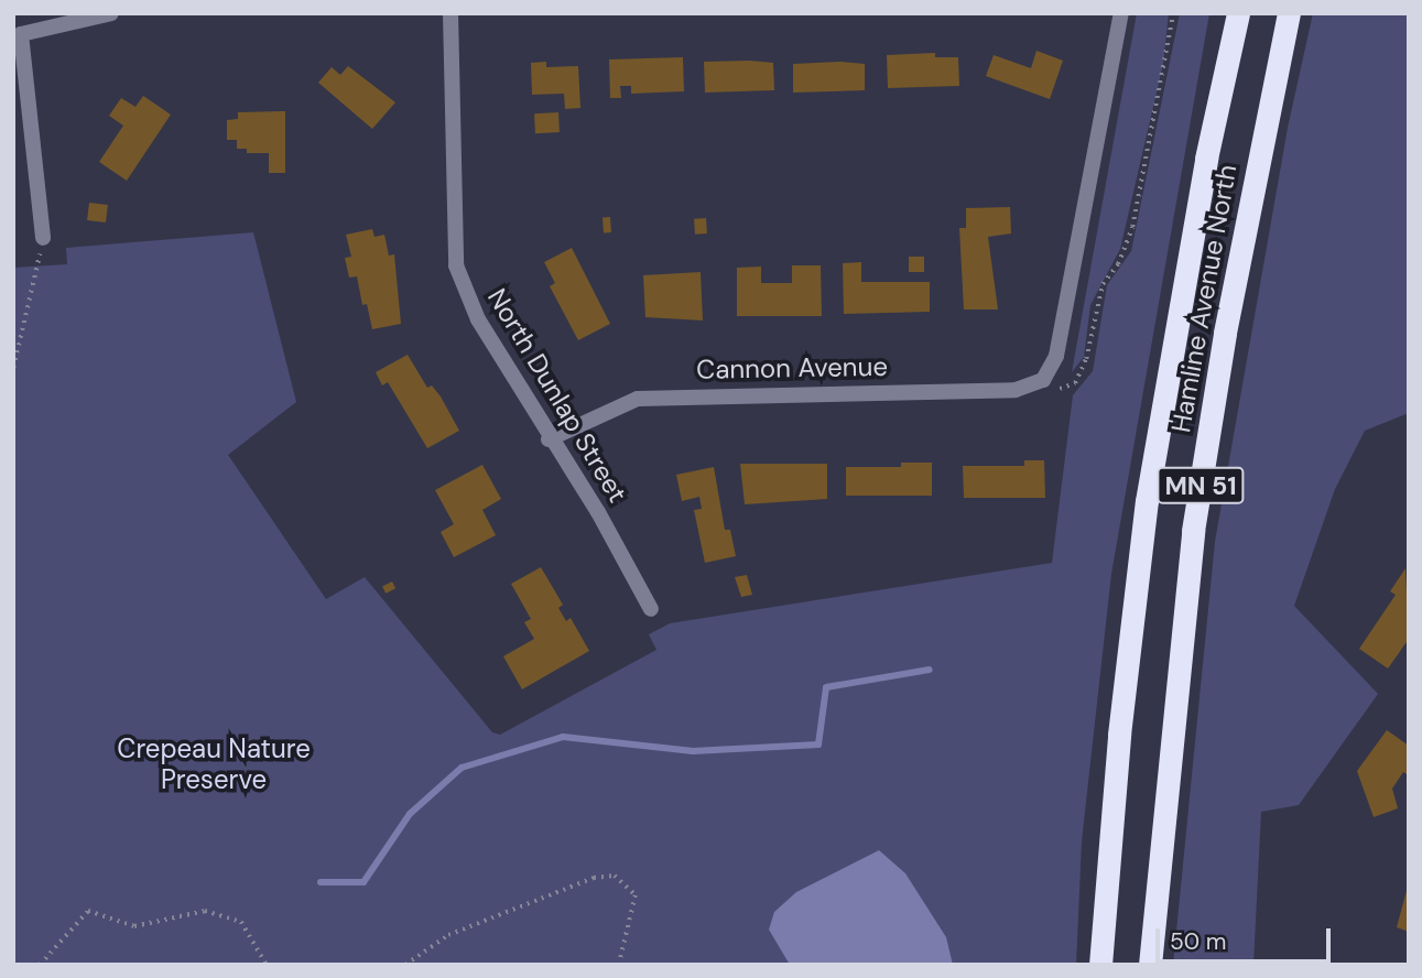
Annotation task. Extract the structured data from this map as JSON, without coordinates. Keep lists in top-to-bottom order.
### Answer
{
  "streets": {
    "highway": ["Hamline Avenue North", "MN 51"],
    "street": ["Cannon Avenue", "North Dunlap Street"]
  },
  "crossings": [
    ["Cannon Avenue", "North Dunlap Street"]
  ],
  "parks": ["Crepeau Nature Preserve"],
  "scale_bar": "50 m"
}
